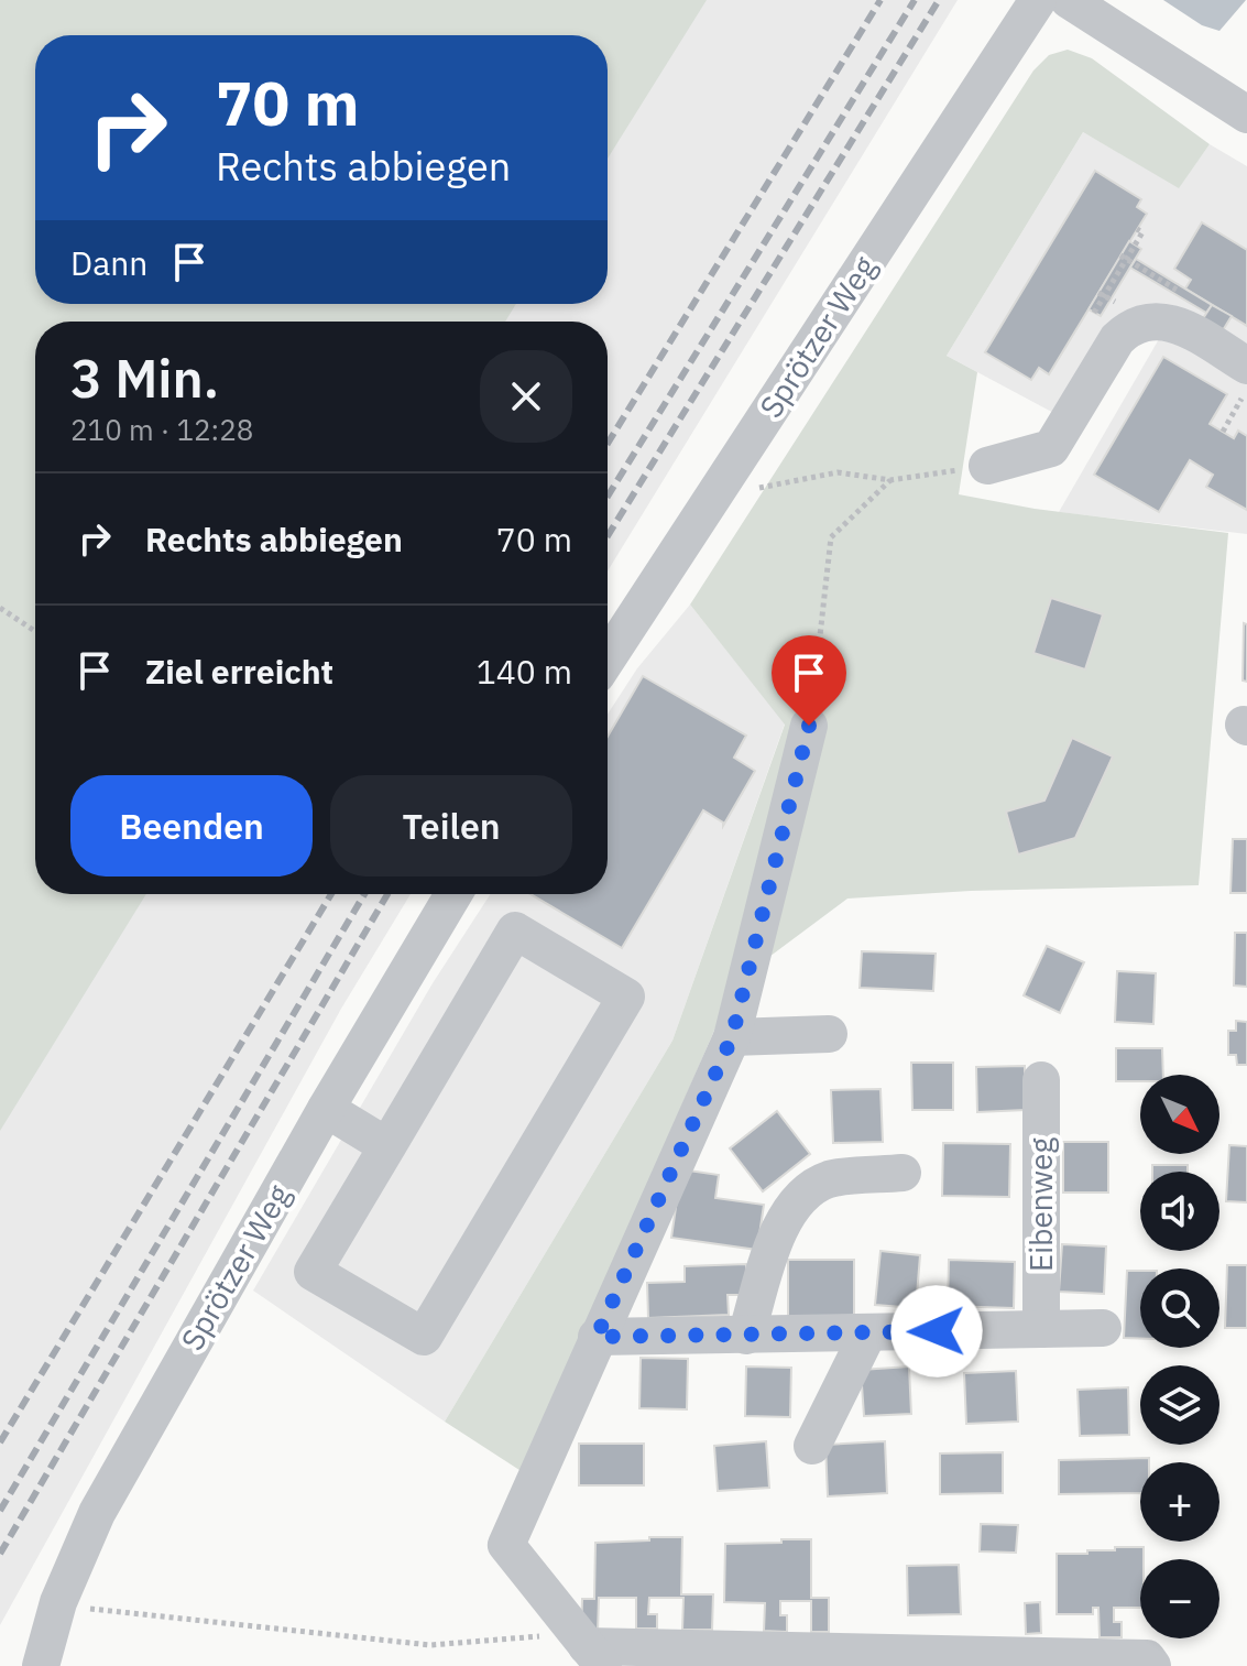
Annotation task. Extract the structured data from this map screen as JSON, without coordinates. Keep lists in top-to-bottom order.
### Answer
{
  "streets": {
    "street": ["Sprötzer Weg", "Eibenweg"]
  },
  "north": "bottom right",
  "page": {
    "turn": ["70 m", "Rechts abbiegen"],
    "then": "Dann",
    "heading": ["3 Min.", "210 m · 12:28"],
    "list": [
      {
        "name": "Rechts abbiegen",
        "value": "70 m"
      },
      {
        "name": "Ziel erreicht",
        "value": "140 m"
      }
    ],
    "buttons": ["Beenden", "Teilen"],
    "map_buttons": ["+", "−"]
  }
}
